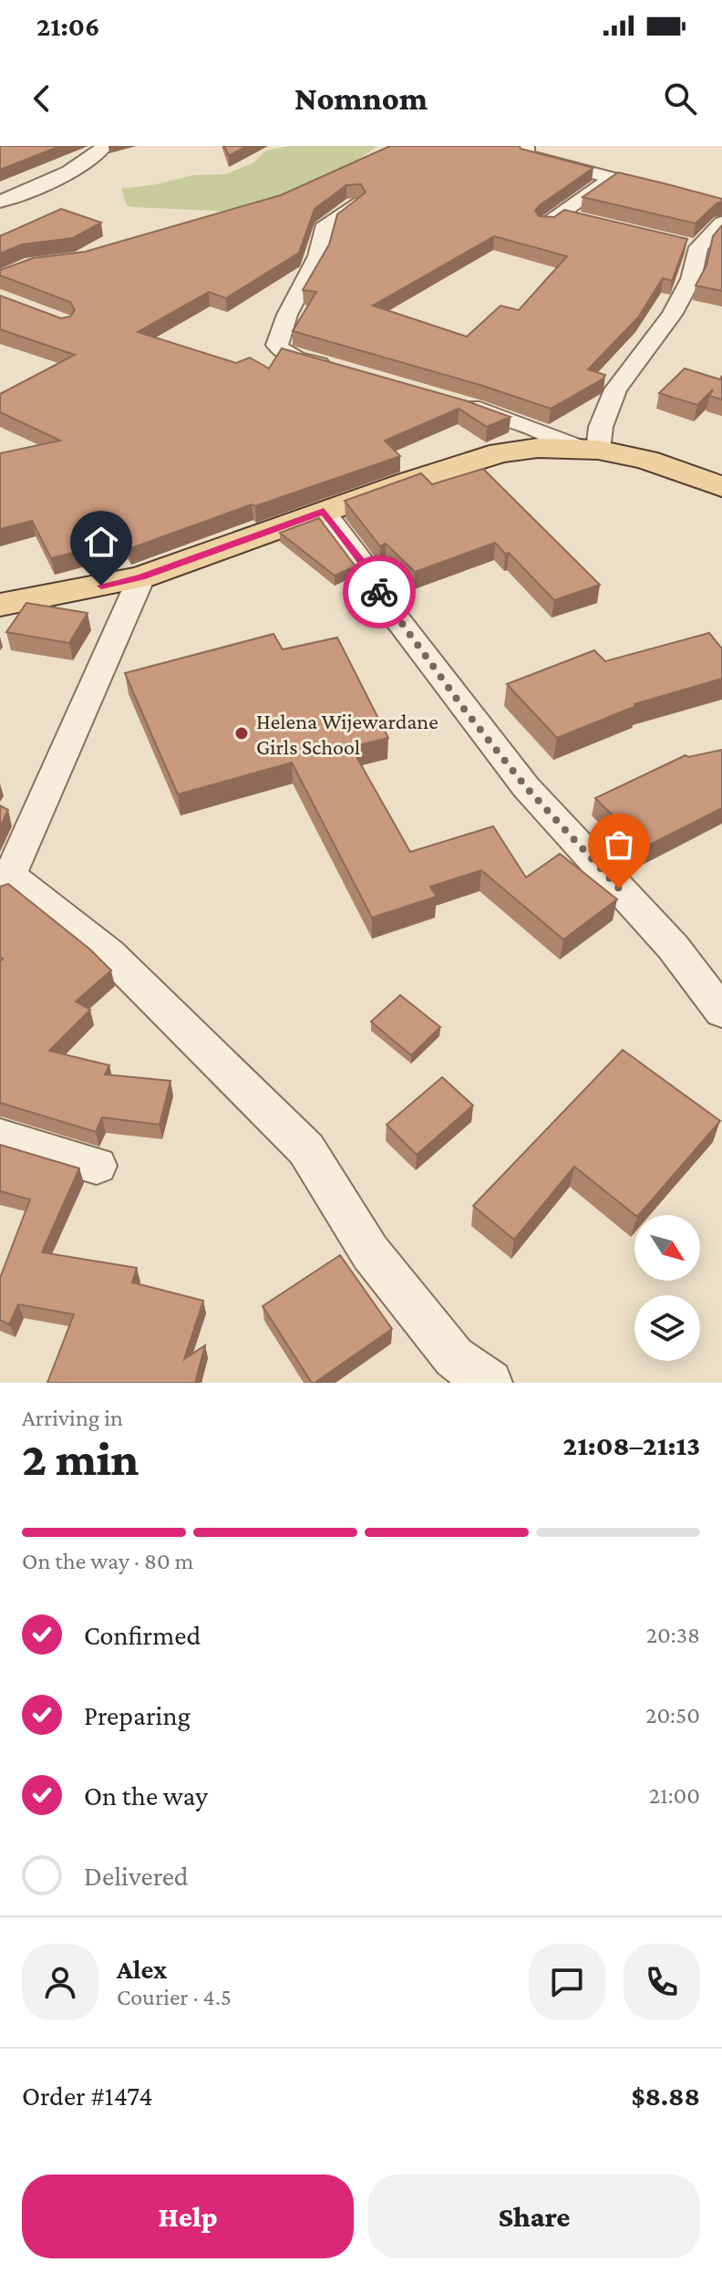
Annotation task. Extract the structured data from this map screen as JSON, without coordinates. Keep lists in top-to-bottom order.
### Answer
{
  "places": ["Helena Wijewardane Girls School"],
  "north": "bottom right",
  "page": {
    "status": "21:06",
    "header": "Nomnom",
    "heading": ["2 min", "Arriving in", "21:08–21:13"],
    "panel": [
      "Alex",
      "Courier · 4.5",
      "Order #1474",
      "$8.88"
    ],
    "bar": "On the way · 80 m",
    "list": [
      ["Confirmed", "20:38"],
      ["Preparing", "20:50"],
      ["On the way", "21:00"],
      "Delivered"
    ],
    "buttons": ["Help", "Share"]
  }
}
